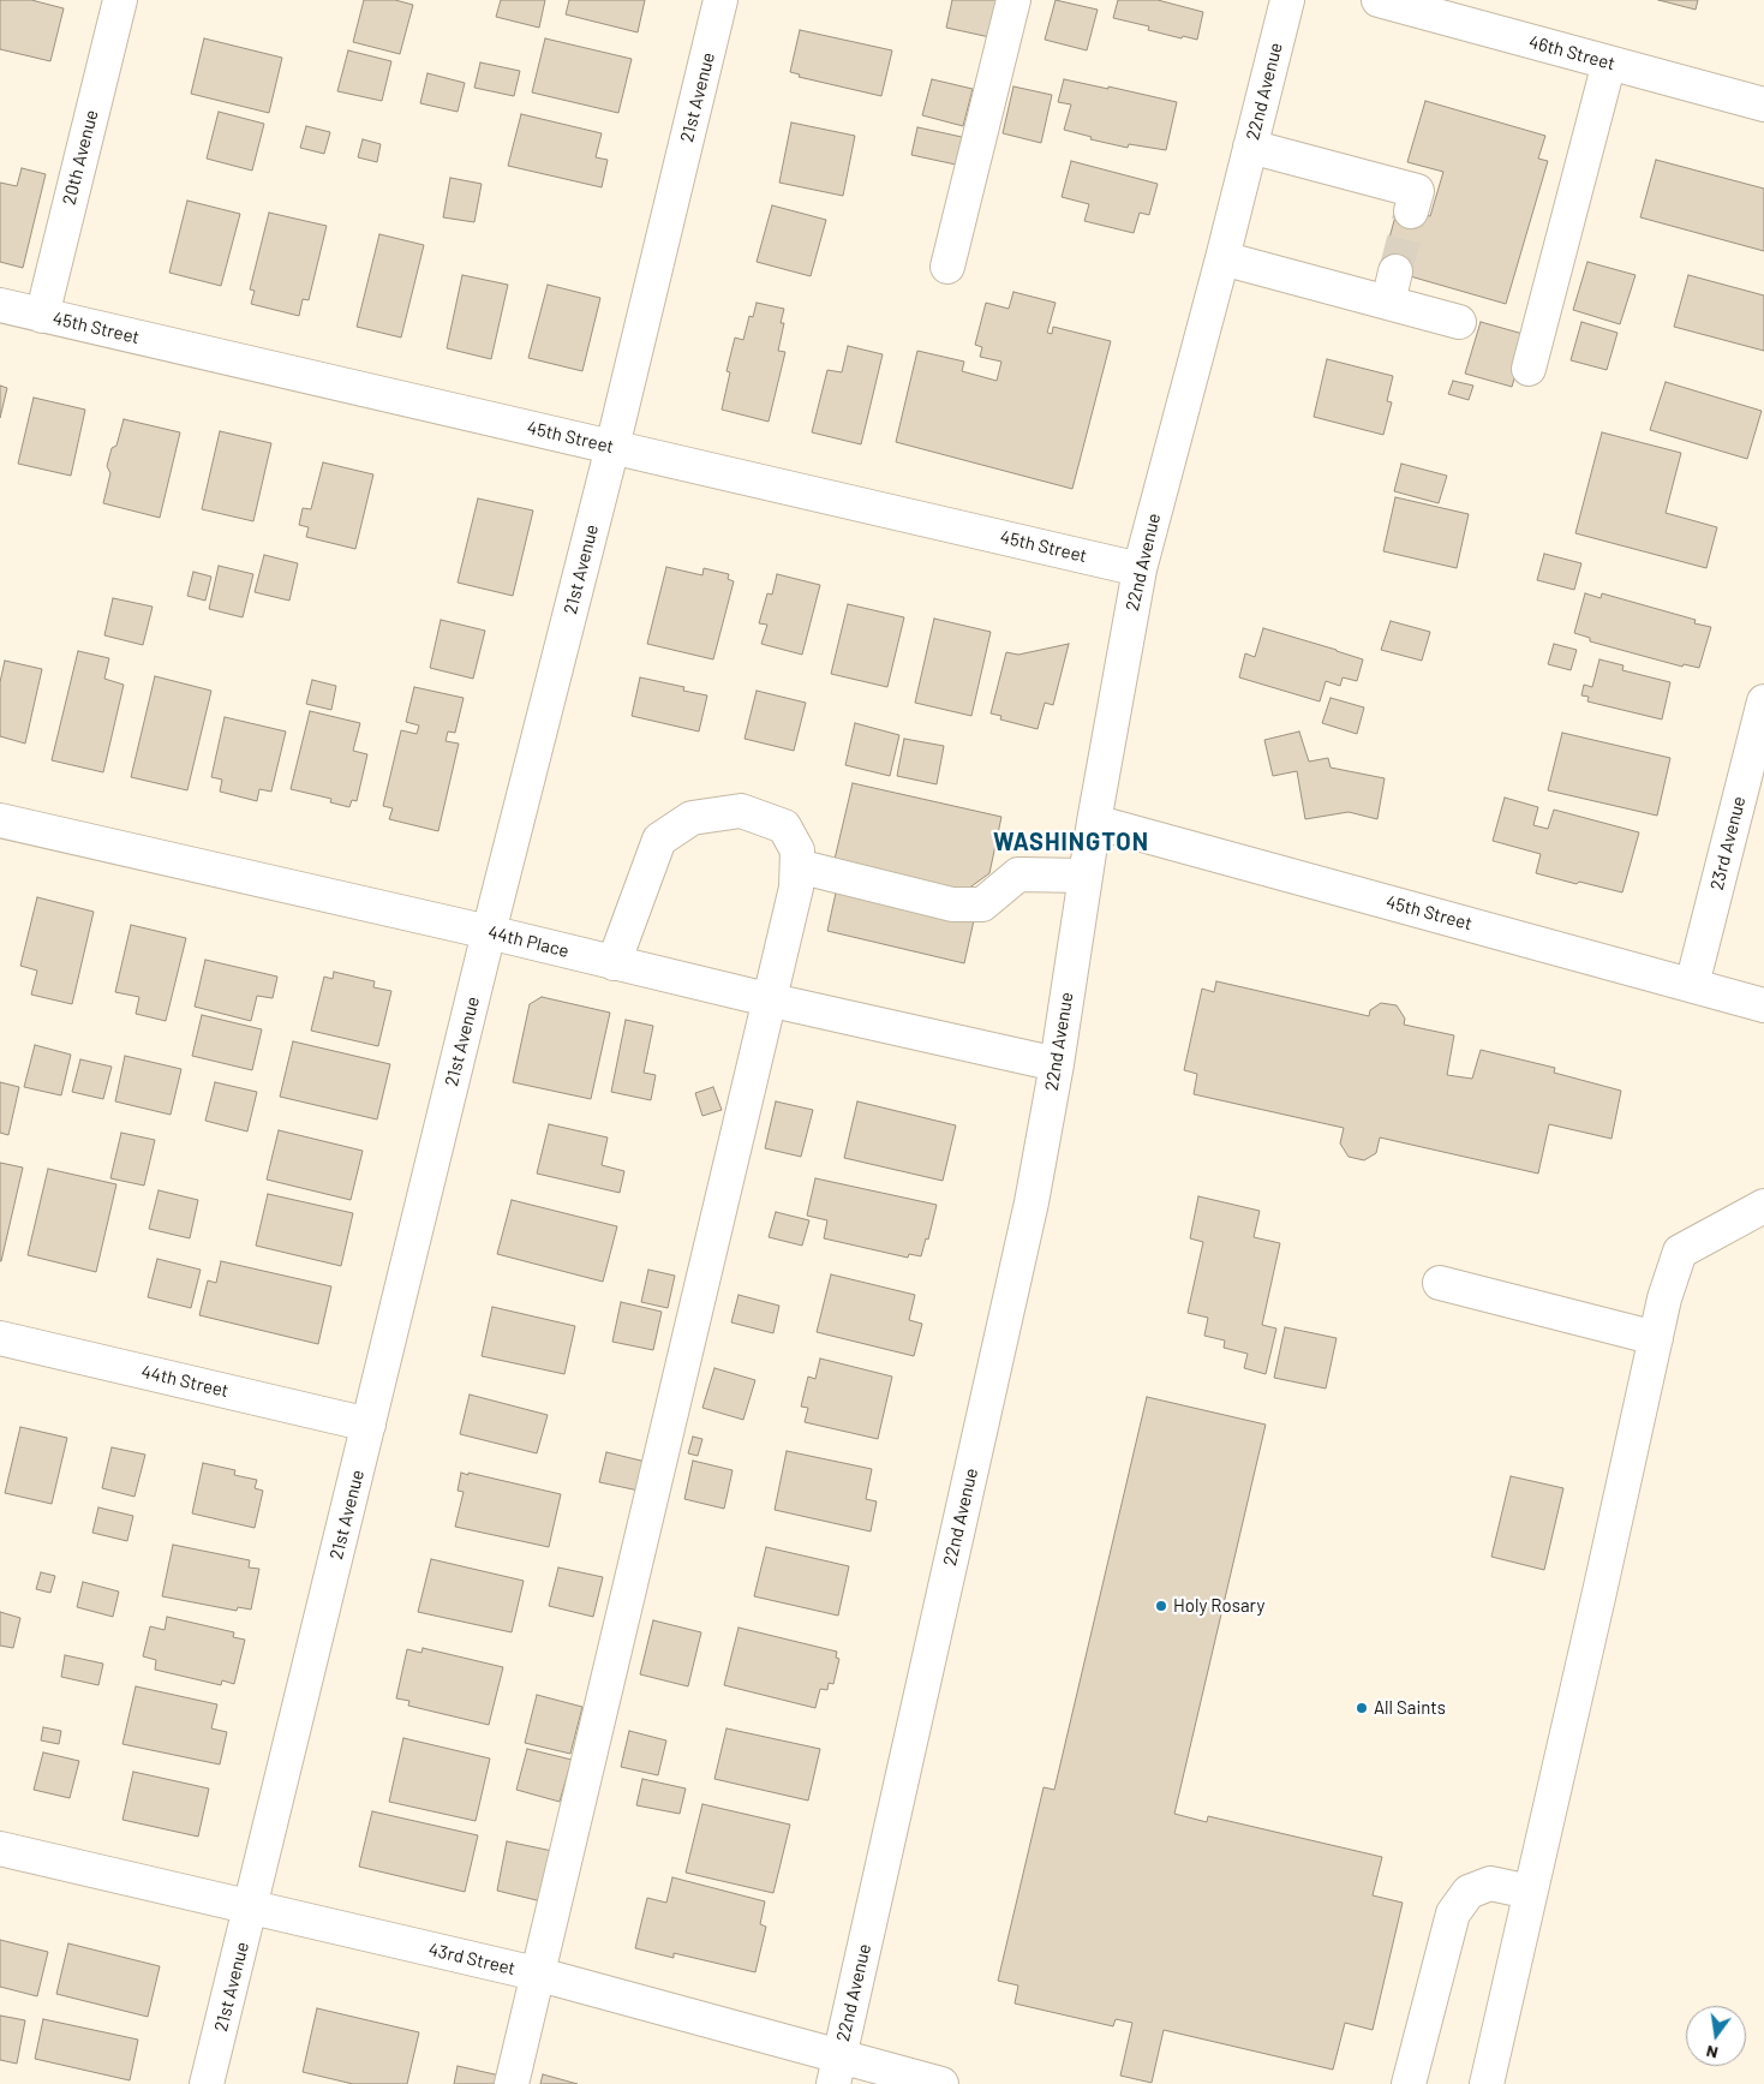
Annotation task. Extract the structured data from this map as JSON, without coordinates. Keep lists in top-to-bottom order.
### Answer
{
  "streets": {
    "street": [
      "46th Street",
      "22nd Avenue",
      "21st Avenue",
      "20th Avenue",
      "45th Street",
      "23rd Avenue",
      "44th Place",
      "44th Street",
      "43rd Street"
    ]
  },
  "crossings": [
    ["22nd Avenue", "45th Street"],
    ["22nd Avenue", "44th Place"],
    ["22nd Avenue", "43rd Street"],
    ["21st Avenue", "45th Street"],
    ["21st Avenue", "44th Place"],
    ["21st Avenue", "44th Street"],
    ["21st Avenue", "43rd Street"],
    ["20th Avenue", "45th Street"],
    ["45th Street", "23rd Avenue"]
  ],
  "districts": ["WASHINGTON"],
  "places": ["Holy Rosary", "All Saints"],
  "north": "bottom"
}
